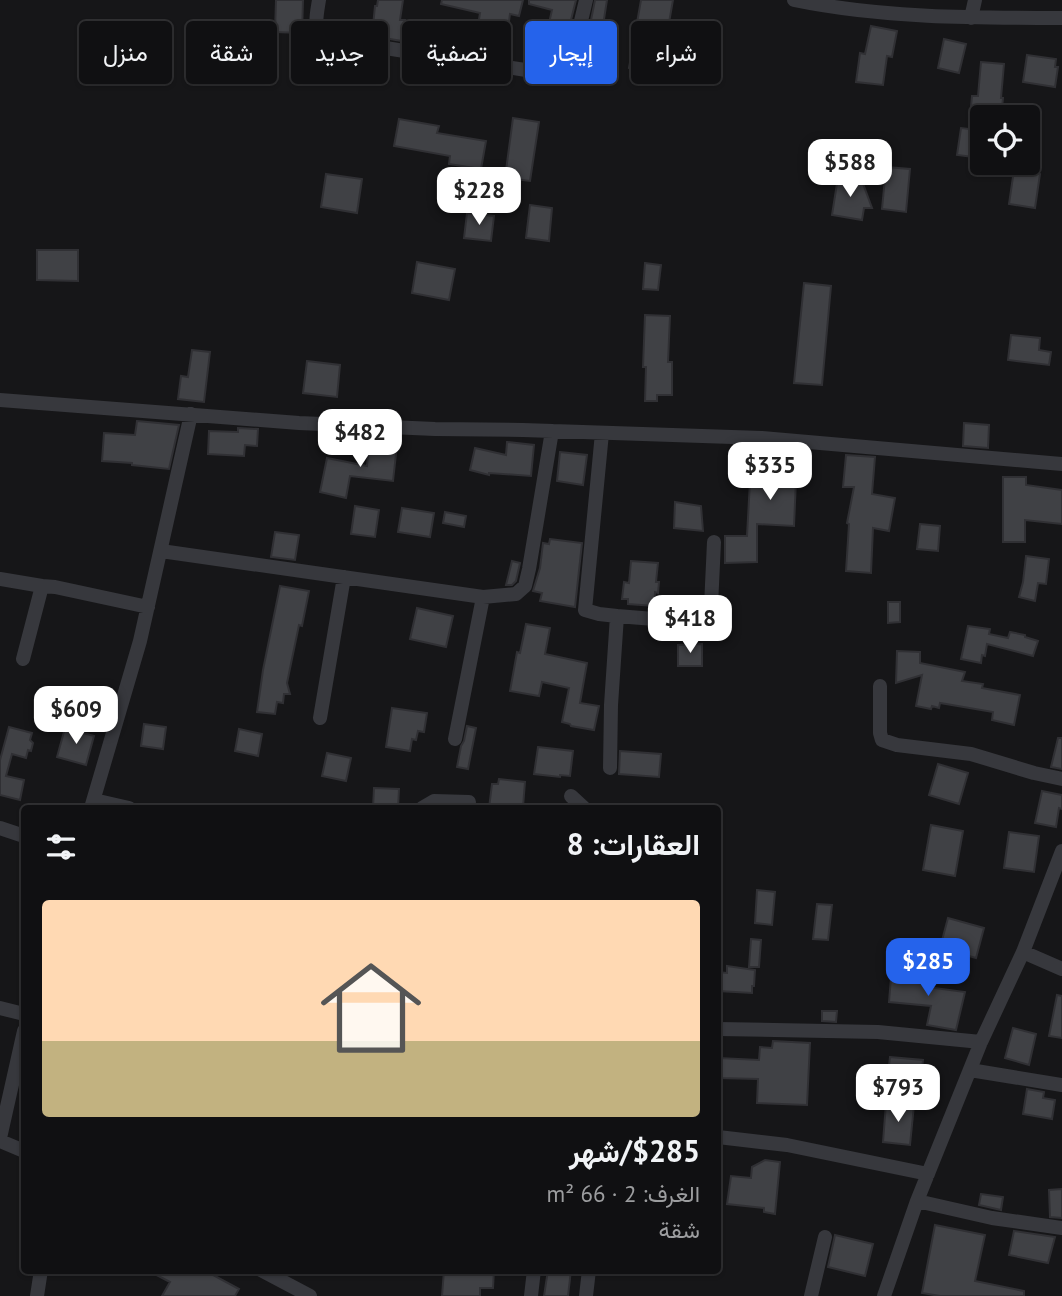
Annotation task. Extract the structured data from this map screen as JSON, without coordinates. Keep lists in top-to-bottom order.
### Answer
{
  "page": {
    "chip": [
      "شراء",
      "إيجار",
      "تصفية",
      "جديد",
      "شقة",
      "منزل"
    ],
    "price": [
      "$588",
      "$228",
      "$482",
      "$335",
      "$418",
      "$609",
      "$285",
      "$793"
    ],
    "heading": "العقارات: 8",
    "list": [
      {
        "name": "$285/شهر",
        "note": "الغرف: 2 · 66 m² · شقة"
      }
    ]
  }
}
